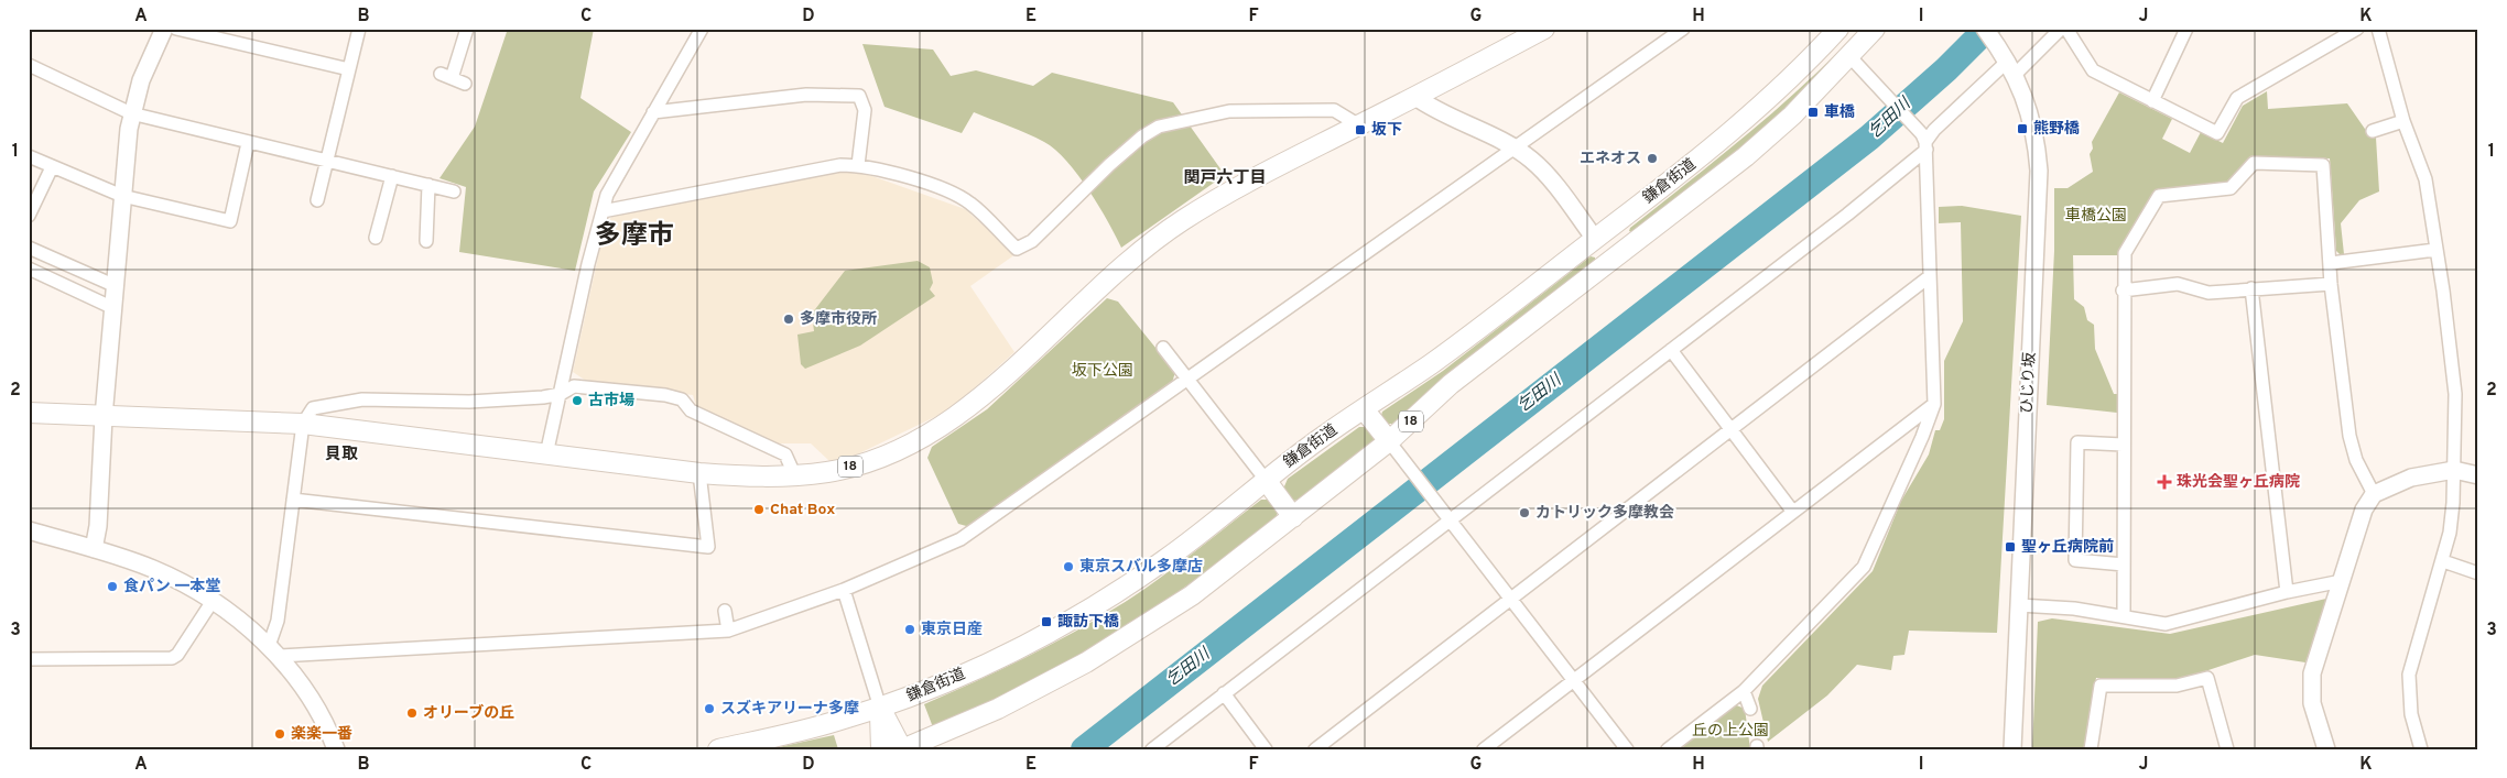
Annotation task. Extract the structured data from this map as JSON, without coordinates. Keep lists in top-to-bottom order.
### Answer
{
  "streets": {
    "main road": ["鎌倉街道", "18"],
    "street": ["ひじり坂"]
  },
  "crossings": [
    ["鎌倉街道", "18"]
  ],
  "districts": ["関戸六丁目", "多摩市", "貝取"],
  "water": ["乞田川"],
  "parks": ["車橋公園", "坂下公園", "丘の上公園"],
  "places": {
    "transit": [
      "車橋",
      "熊野橋",
      "坂下",
      "聖ヶ丘病院前",
      "諏訪下橋"
    ],
    "other": [
      "エネオス",
      "多摩市役所",
      "古市場",
      "Chat Box",
      "カトリック多摩教会",
      "東京スバル多摩店",
      "食パン 一本堂",
      "東京日産",
      "スズキアリーナ多摩",
      "オリーブの丘",
      "楽楽一番"
    ],
    "health": ["珠光会聖ヶ丘病院"]
  },
  "grid": {
    "columns": [
      "A",
      "B",
      "C",
      "D",
      "E",
      "F",
      "G",
      "H",
      "I",
      "J",
      "K"
    ],
    "rows": ["1", "2", "3"]
  }
}
